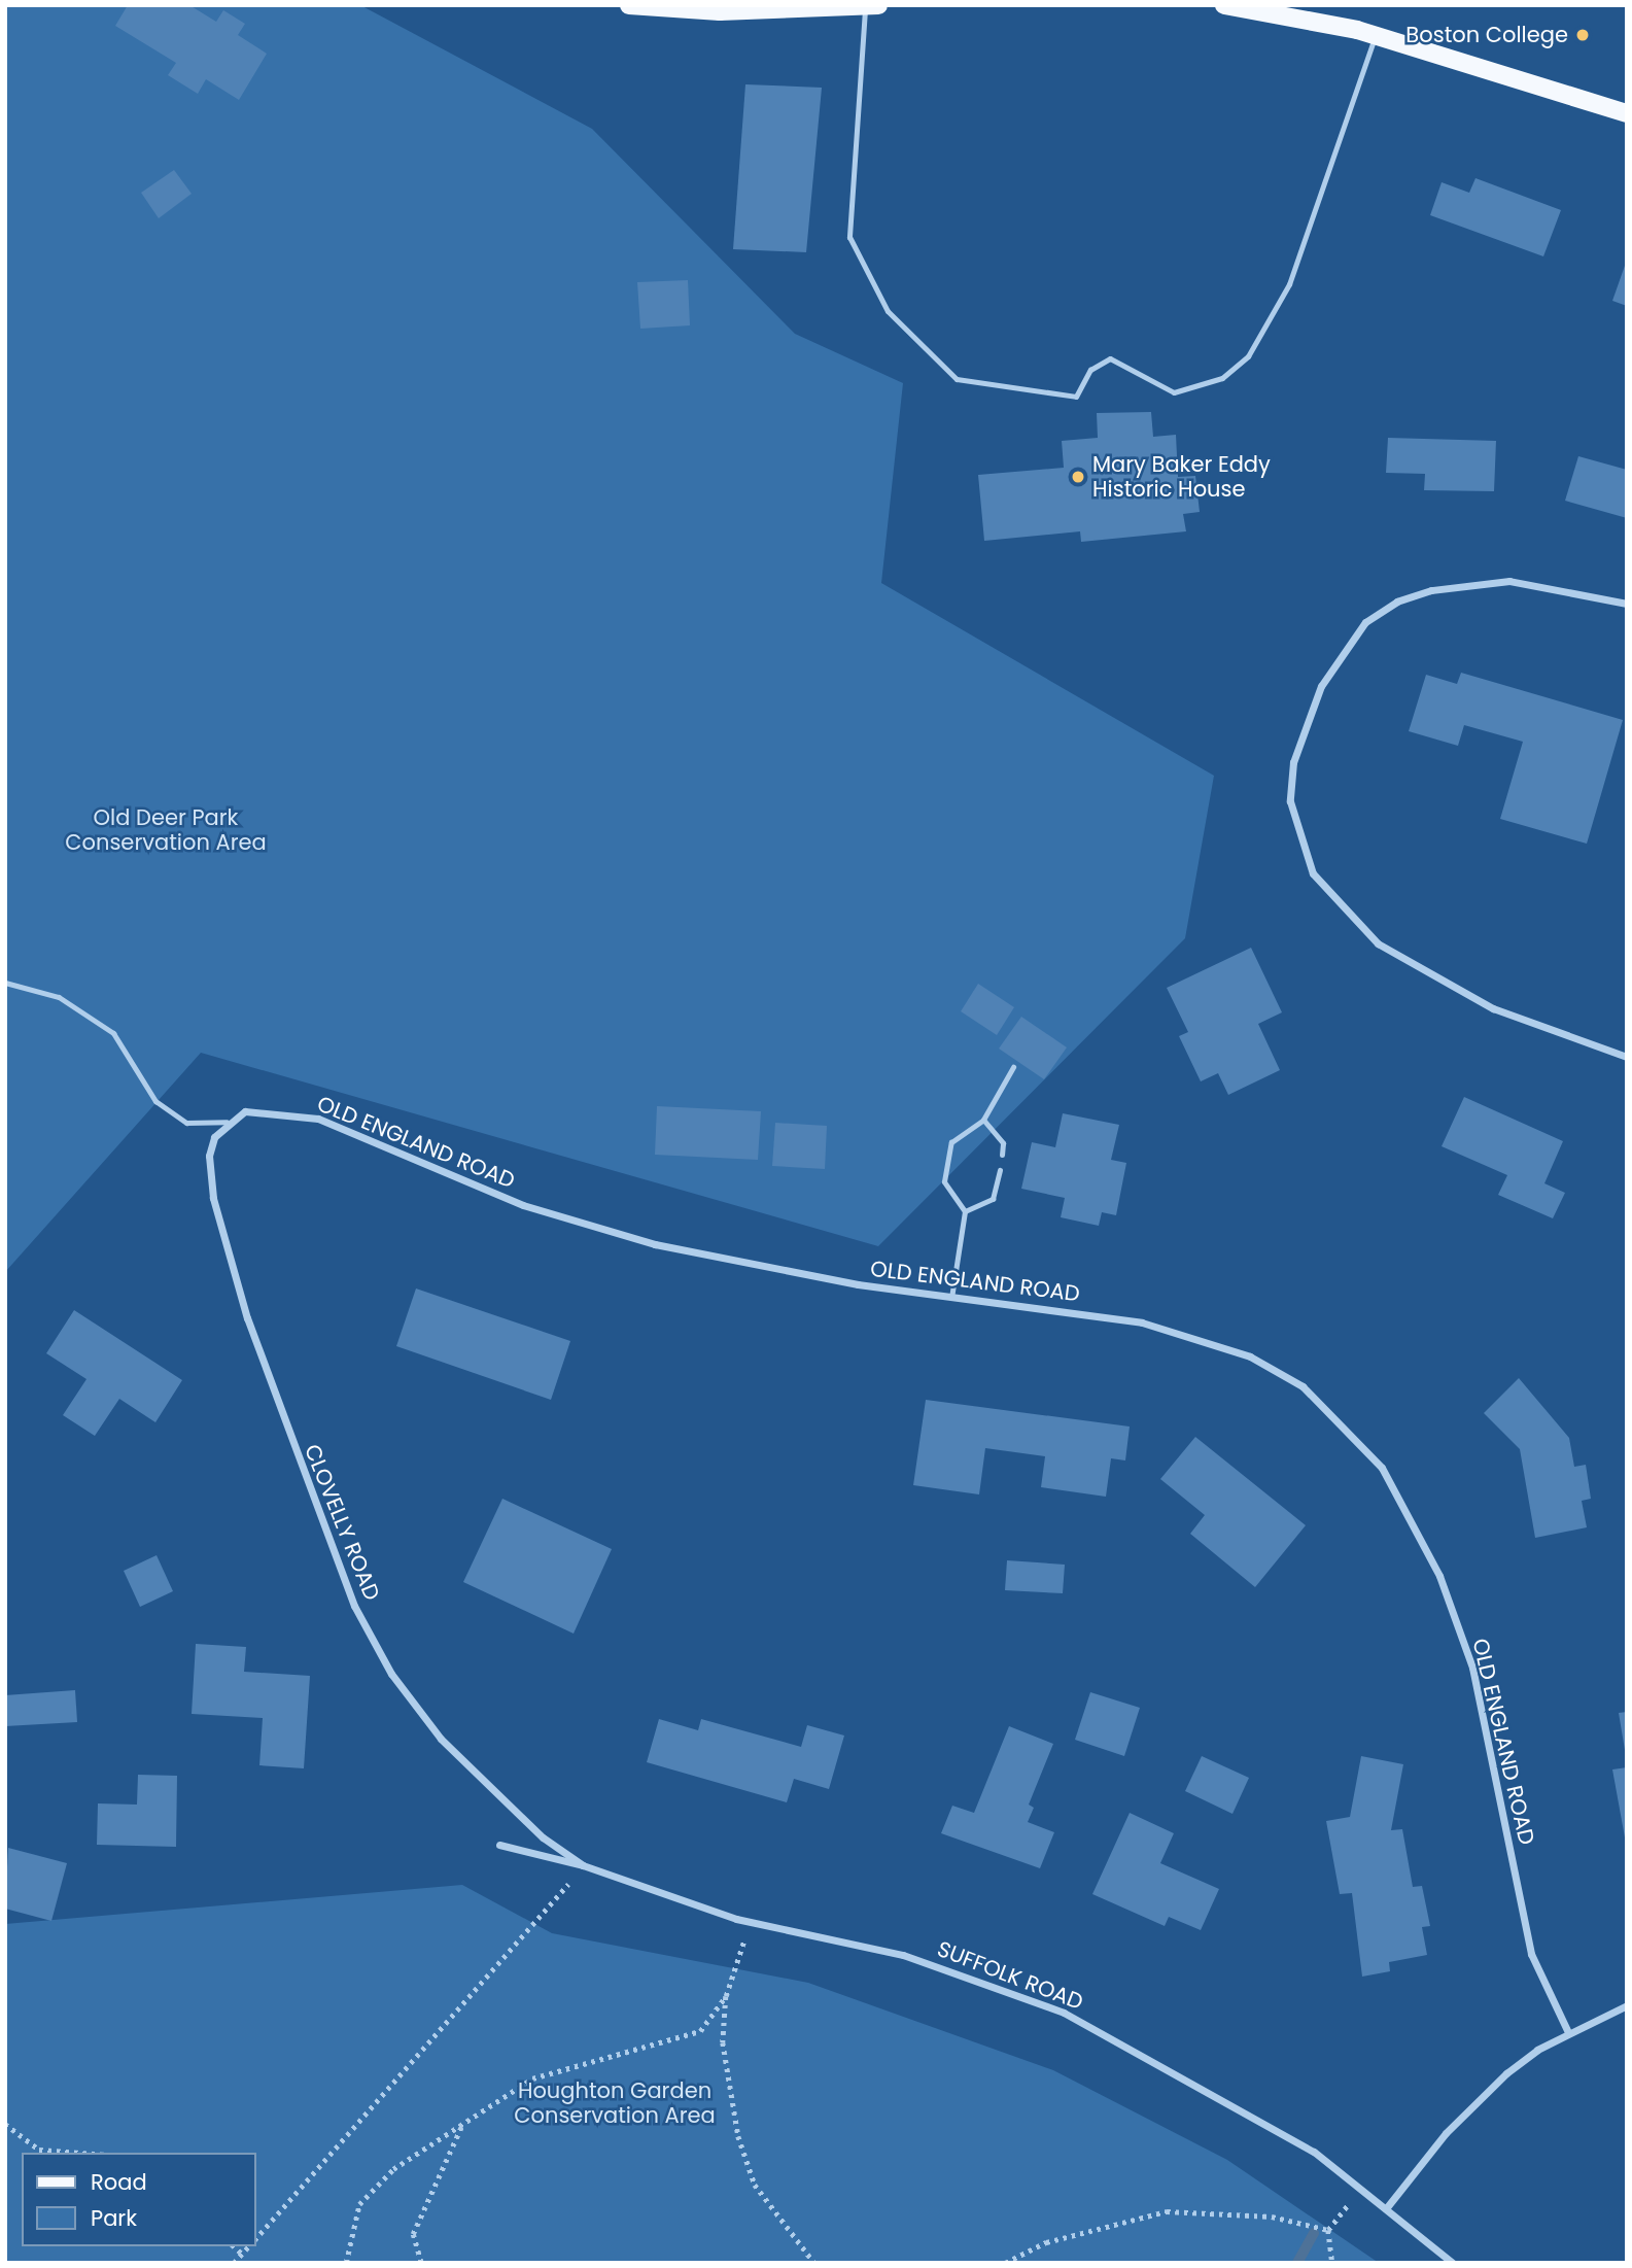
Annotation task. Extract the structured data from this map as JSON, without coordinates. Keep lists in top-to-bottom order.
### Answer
{
  "streets": {
    "street": ["OLD ENGLAND ROAD", "CLOVELLY ROAD", "SUFFOLK ROAD"]
  },
  "crossings": [
    ["OLD ENGLAND ROAD", "CLOVELLY ROAD"],
    ["CLOVELLY ROAD", "SUFFOLK ROAD"]
  ],
  "parks": ["Old Deer Park Conservation Area", "Houghton Garden Conservation Area"],
  "places": ["Boston College", "Mary Baker Eddy Historic House"],
  "legend": ["Road", "Park"]
}
